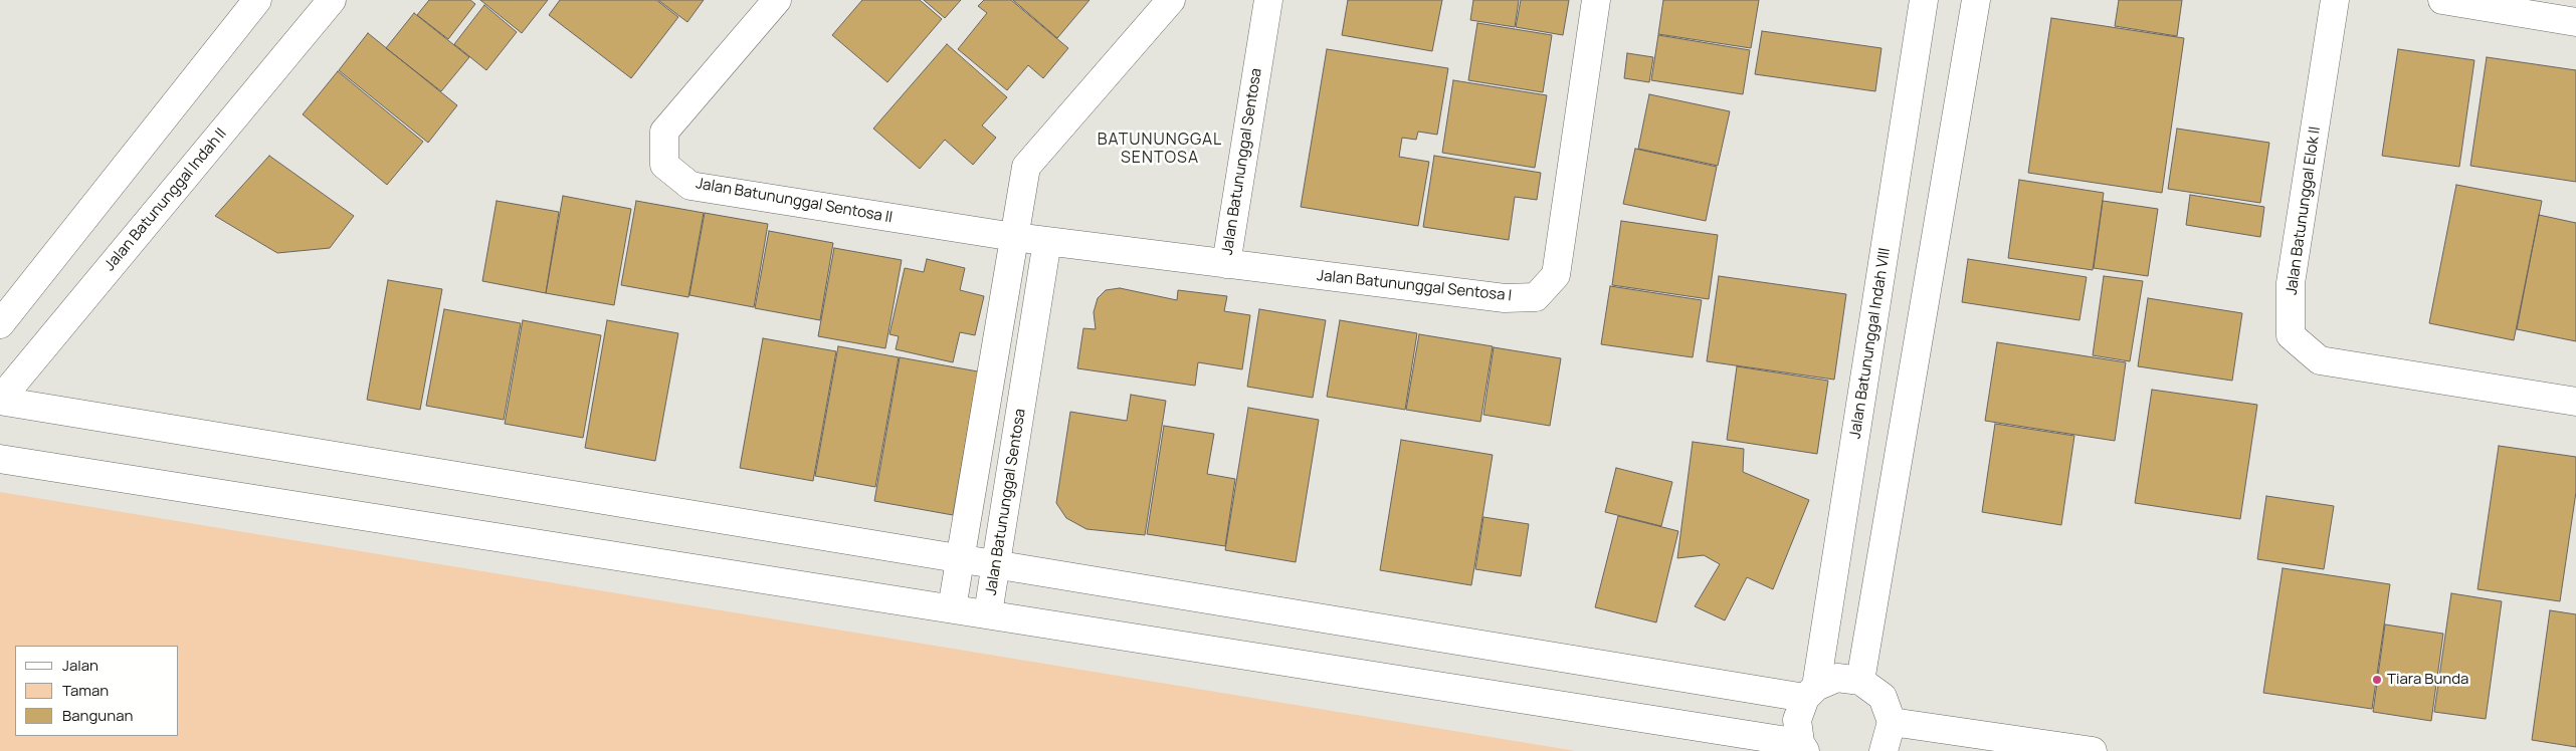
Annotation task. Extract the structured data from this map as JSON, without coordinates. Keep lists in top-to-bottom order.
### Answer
{
  "streets": {
    "street": [
      "Jalan Batununggal Sentosa",
      "Jalan Batununggal Indah II",
      "Jalan Batununggal Sentosa II",
      "Jalan Batununggal Elok II",
      "Jalan Batununggal Sentosa I",
      "Jalan Batununggal Indah VIII"
    ]
  },
  "crossings": [
    ["Jalan Batununggal Sentosa", "Jalan Batununggal Sentosa II"],
    ["Jalan Batununggal Sentosa", "Jalan Batununggal Sentosa I"]
  ],
  "districts": ["BATUNUNGGAL SENTOSA"],
  "places": ["Tiara Bunda"],
  "legend": ["Jalan", "Taman", "Bangunan"]
}
